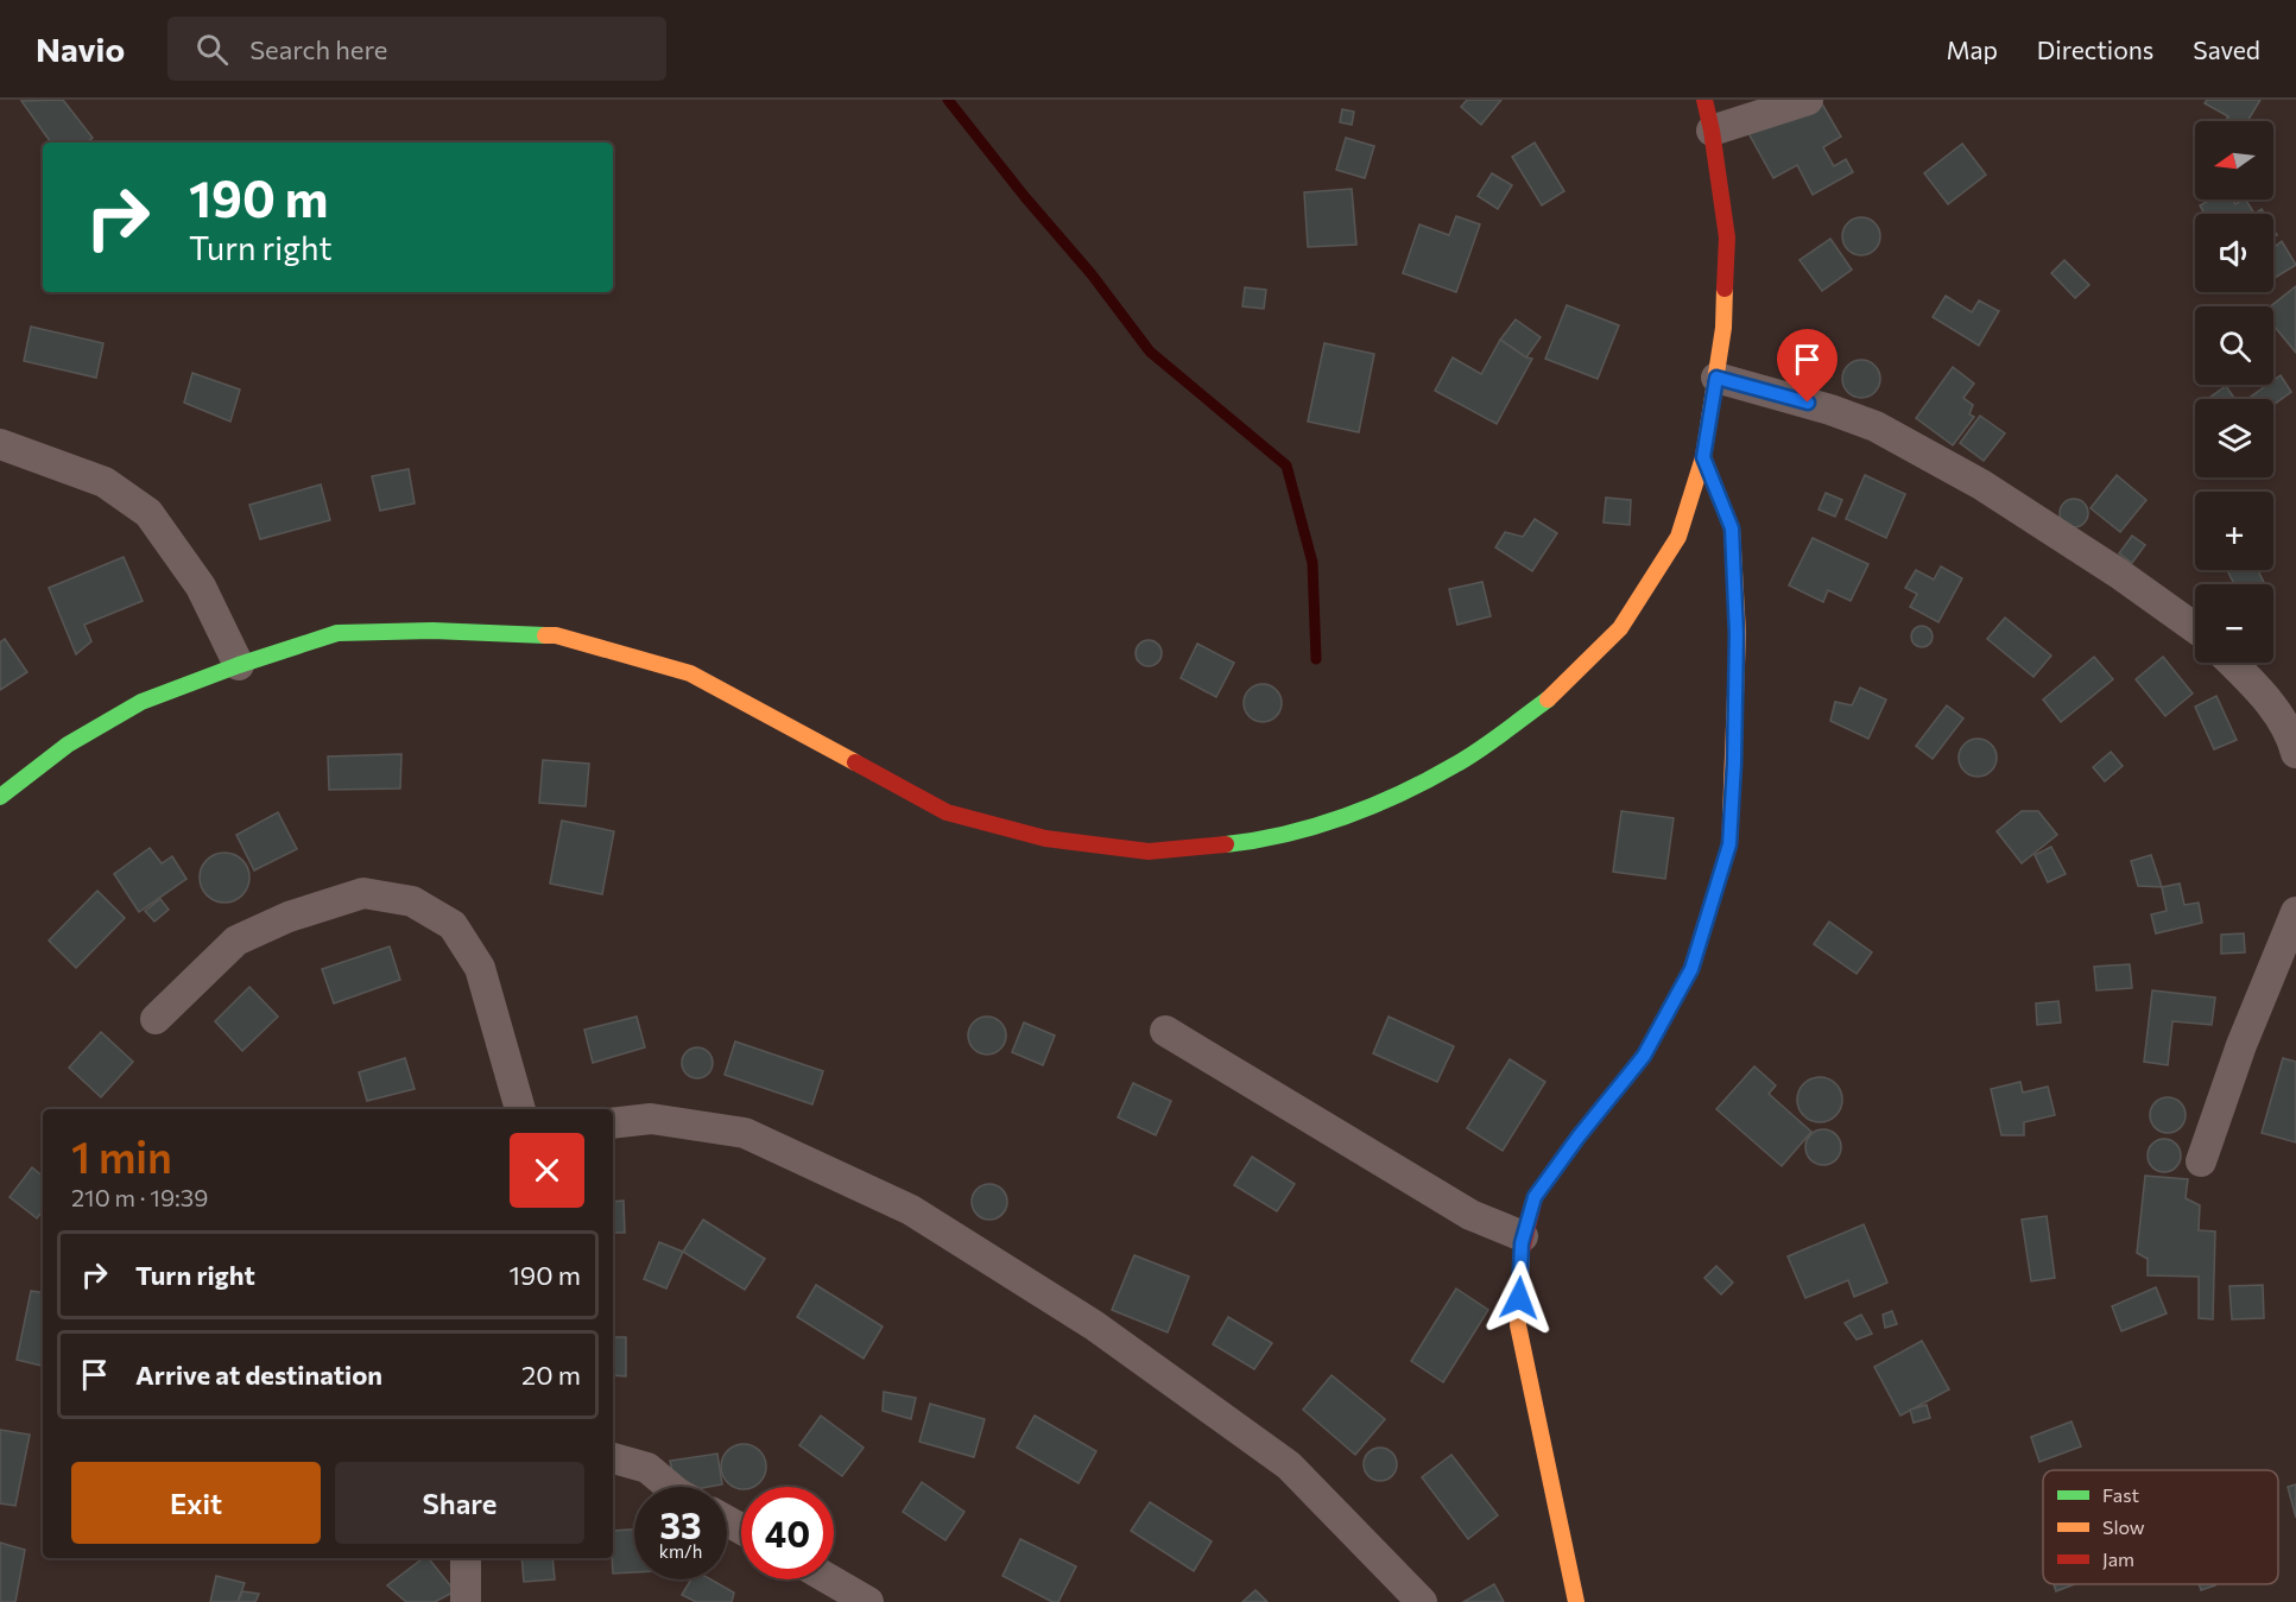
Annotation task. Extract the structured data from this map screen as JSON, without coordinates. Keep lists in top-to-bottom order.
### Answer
{
  "legend": ["Fast", "Slow", "Jam"],
  "north": "left",
  "page": {
    "header": "Navio",
    "search": "Search here",
    "nav": ["Map", "Directions", "Saved"],
    "map_buttons": ["+", "−"],
    "turn": ["190 m", "Turn right"],
    "heading": ["1 min", "210 m · 19:39"],
    "list": [
      {
        "name": "Turn right",
        "value": "190 m"
      },
      {
        "name": "Arrive at destination",
        "value": "20 m"
      }
    ],
    "buttons": ["Exit", "Share"],
    "speed": "33 km/h",
    "limit": "40"
  }
}
